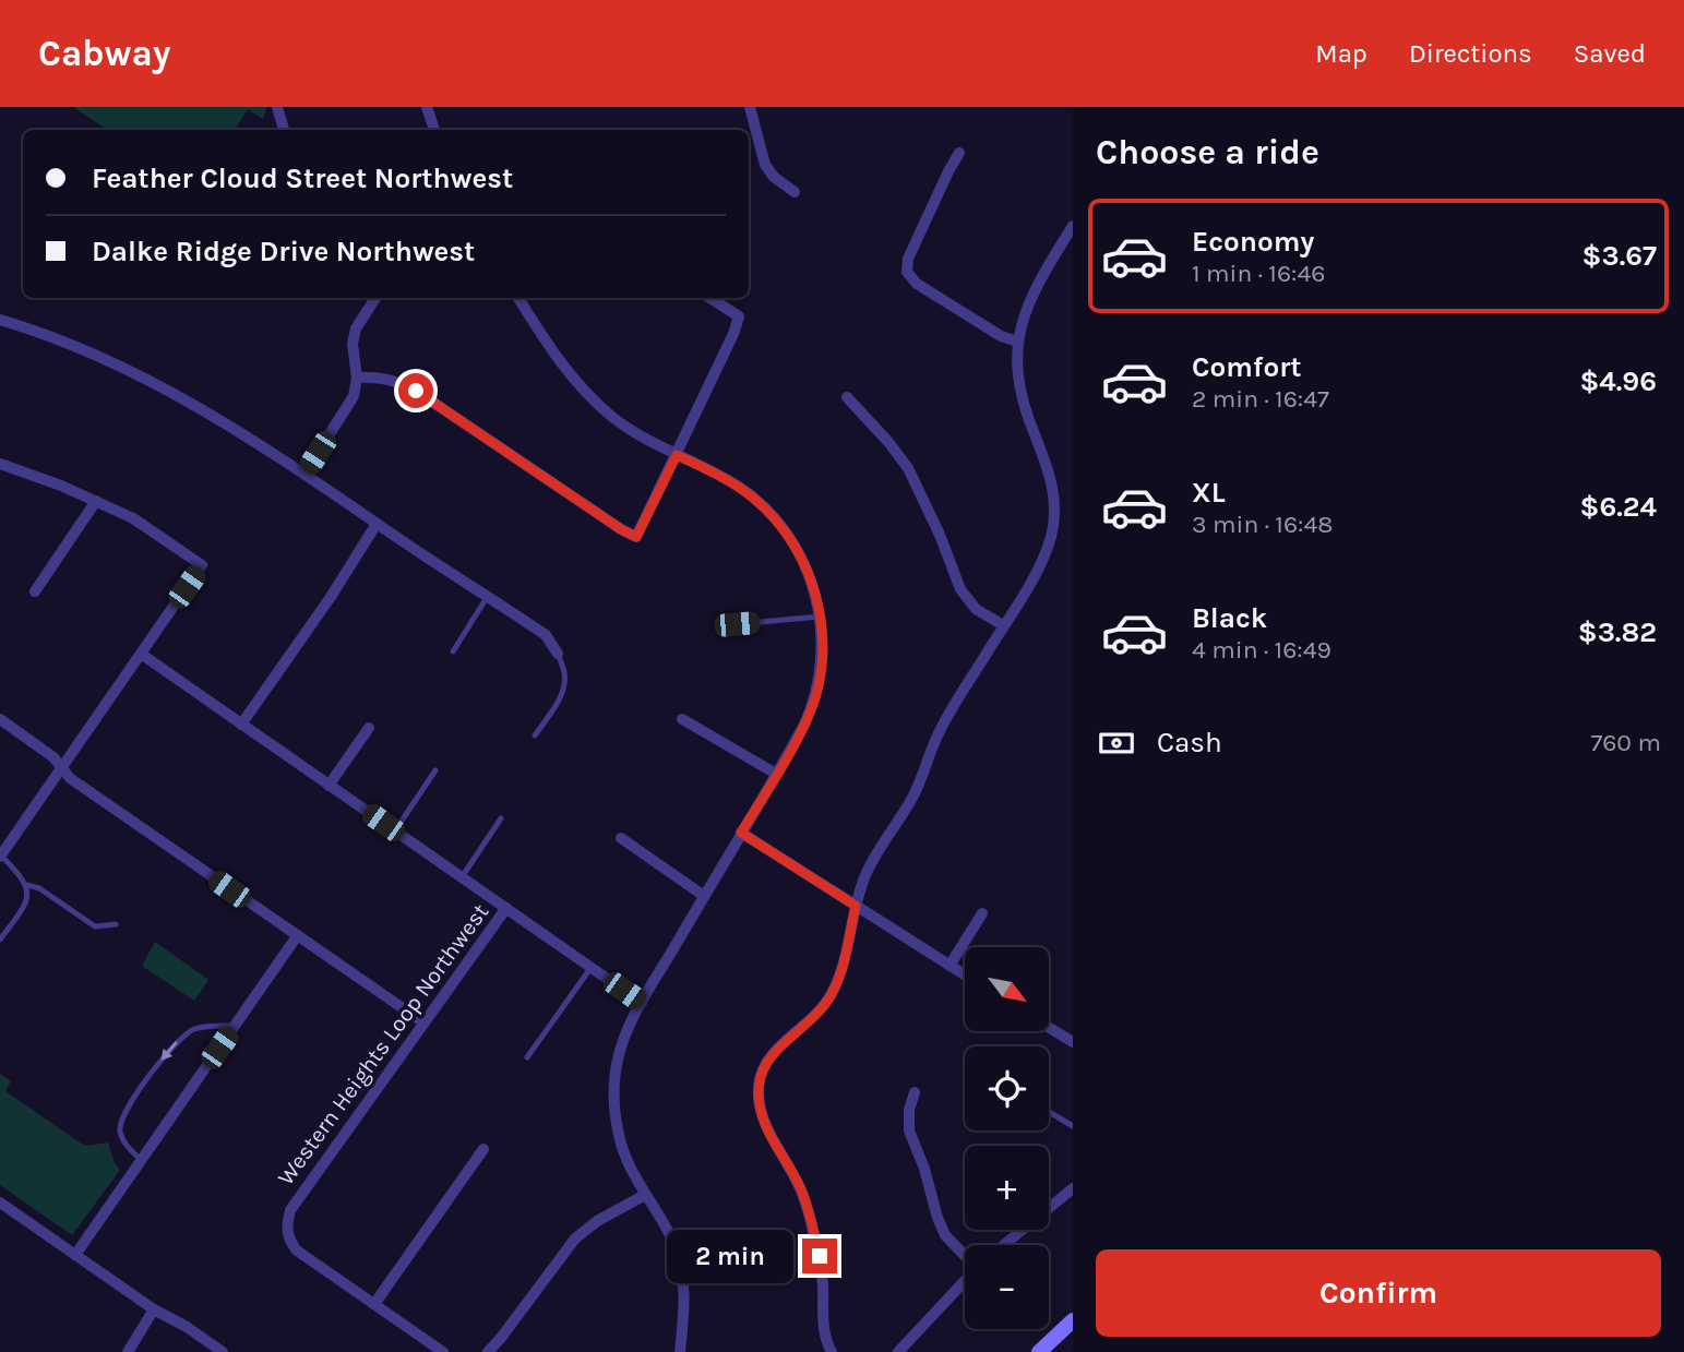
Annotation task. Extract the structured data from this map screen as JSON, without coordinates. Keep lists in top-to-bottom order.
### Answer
{
  "streets": {
    "street": ["Western Heights Loop Northwest"]
  },
  "north": "bottom right",
  "page": {
    "header": "Cabway",
    "nav": ["Map", "Directions", "Saved"],
    "heading": "Choose a ride",
    "banner": ["Feather Cloud Street Northwest", "Dalke Ridge Drive Northwest"],
    "list": [
      {
        "name": "Economy",
        "note": "1 min · 16:46",
        "value": "$3.67"
      },
      {
        "name": "Comfort",
        "note": "2 min · 16:47",
        "value": "$4.96"
      },
      {
        "name": "XL",
        "note": "3 min · 16:48",
        "value": "$6.24"
      },
      {
        "name": "Black",
        "note": "4 min · 16:49",
        "value": "$3.82"
      }
    ],
    "pay": ["Cash", "760 m"],
    "map_buttons": ["+", "−"],
    "bubble": "2 min",
    "buttons": "Confirm"
  }
}
